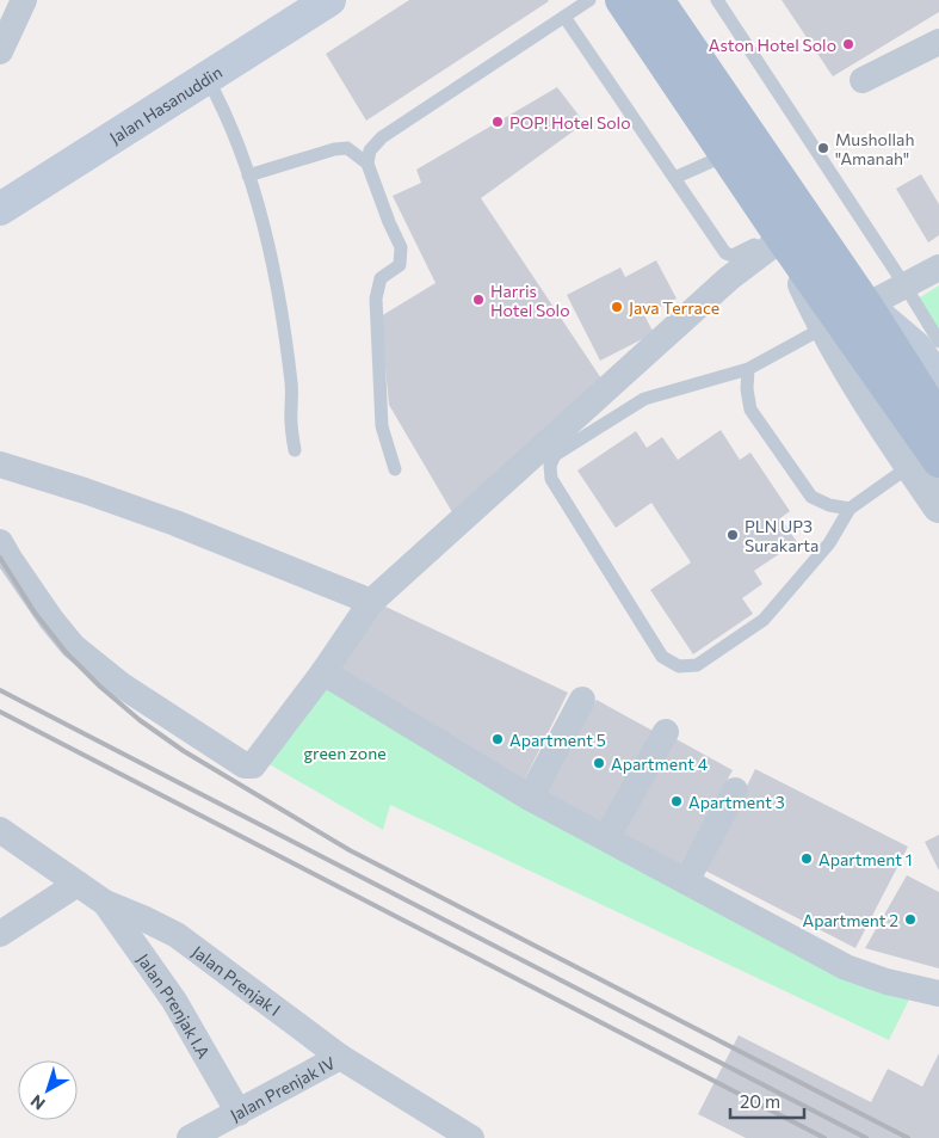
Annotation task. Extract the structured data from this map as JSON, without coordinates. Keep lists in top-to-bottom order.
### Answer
{
  "streets": {
    "main road": ["Jalan Hasanuddin"],
    "street": ["Jalan Prenjak I", "Jalan Prenjak I.A", "Jalan Prenjak IV"]
  },
  "crossings": [
    ["Jalan Prenjak I", "Jalan Prenjak I.A"],
    ["Jalan Prenjak I", "Jalan Prenjak IV"],
    ["Jalan Prenjak I.A", "Jalan Prenjak IV"]
  ],
  "parks": ["green zone"],
  "places": [
    "Aston Hotel Solo",
    "POP! Hotel Solo",
    "Mushollah \"Amanah\"",
    "Harris Hotel Solo",
    "Java Terrace",
    "PLN UP3 Surakarta",
    "Apartment 5",
    "Apartment 4",
    "Apartment 3",
    "Apartment 1",
    "Apartment 2"
  ],
  "scale_bar": "20 m",
  "north": "bottom left"
}
